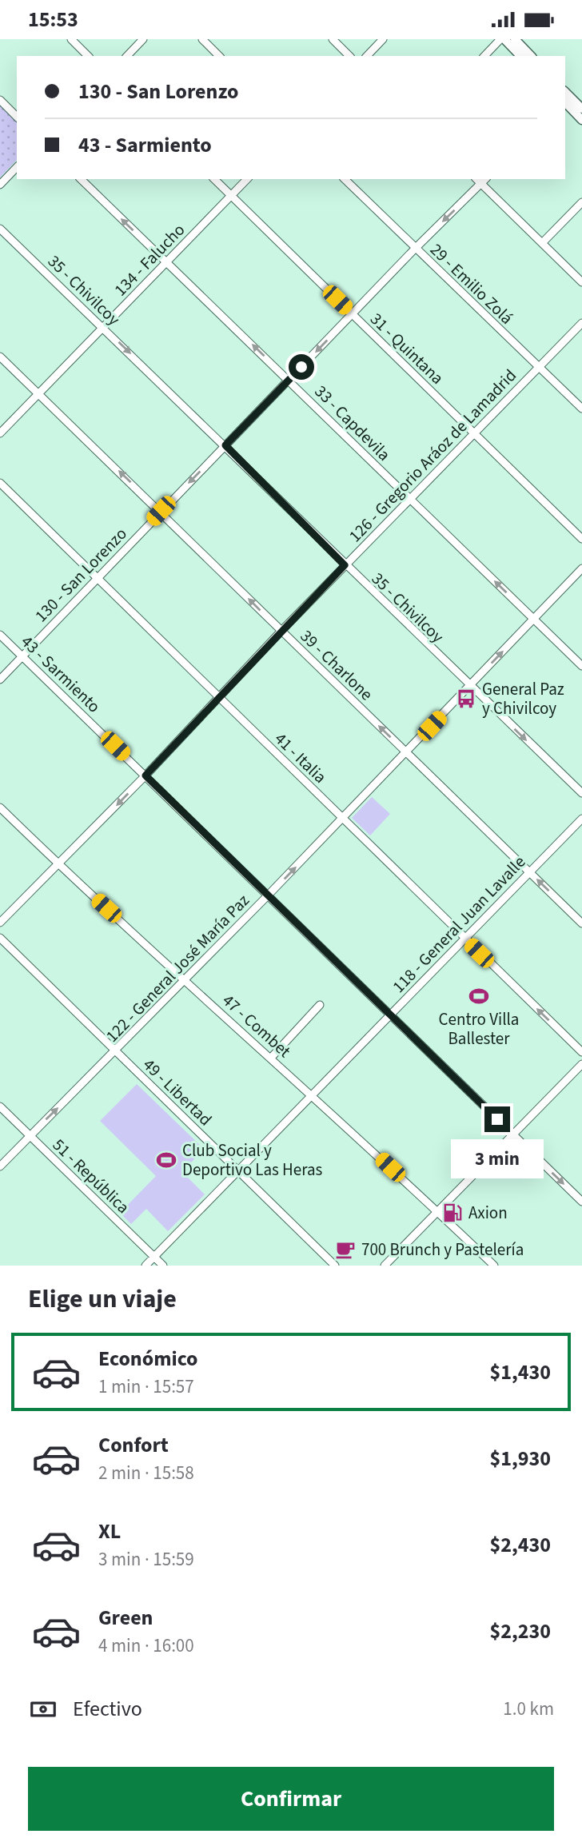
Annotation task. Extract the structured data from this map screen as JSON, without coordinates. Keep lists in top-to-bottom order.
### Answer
{
  "streets": {
    "street": [
      "134 - Falucho",
      "29 - Emilio Zolá",
      "35 - Chivilcoy",
      "31 - Quintana",
      "33 - Capdevila",
      "126 - Gregorio Aráoz de Lamadrid",
      "130 - San Lorenzo",
      "39 - Charlone",
      "43 - Sarmiento",
      "41 - Italia",
      "118 - General Juan Lavalle",
      "122 - General José María Paz",
      "47 - Combet",
      "49 - Libertad",
      "51 - República"
    ]
  },
  "crossings": [
    ["134 - Falucho", "35 - Chivilcoy"],
    ["134 - Falucho", "31 - Quintana"],
    ["134 - Falucho", "33 - Capdevila"],
    ["134 - Falucho", "39 - Charlone"],
    ["29 - Emilio Zolá", "126 - Gregorio Aráoz de Lamadrid"],
    ["29 - Emilio Zolá", "130 - San Lorenzo"],
    ["35 - Chivilcoy", "126 - Gregorio Aráoz de Lamadrid"],
    ["35 - Chivilcoy", "130 - San Lorenzo"],
    ["35 - Chivilcoy", "122 - General José María Paz"],
    ["31 - Quintana", "126 - Gregorio Aráoz de Lamadrid"],
    ["31 - Quintana", "130 - San Lorenzo"],
    ["33 - Capdevila", "126 - Gregorio Aráoz de Lamadrid"],
    ["33 - Capdevila", "130 - San Lorenzo"],
    ["33 - Capdevila", "122 - General José María Paz"],
    ["126 - Gregorio Aráoz de Lamadrid", "39 - Charlone"],
    ["126 - Gregorio Aráoz de Lamadrid", "43 - Sarmiento"],
    ["126 - Gregorio Aráoz de Lamadrid", "41 - Italia"],
    ["126 - Gregorio Aráoz de Lamadrid", "47 - Combet"],
    ["130 - San Lorenzo", "39 - Charlone"],
    ["130 - San Lorenzo", "43 - Sarmiento"],
    ["130 - San Lorenzo", "41 - Italia"],
    ["39 - Charlone", "118 - General Juan Lavalle"],
    ["39 - Charlone", "122 - General José María Paz"],
    ["43 - Sarmiento", "118 - General Juan Lavalle"],
    ["43 - Sarmiento", "122 - General José María Paz"],
    ["41 - Italia", "118 - General Juan Lavalle"],
    ["41 - Italia", "122 - General José María Paz"],
    ["118 - General Juan Lavalle", "47 - Combet"],
    ["118 - General Juan Lavalle", "49 - Libertad"],
    ["118 - General Juan Lavalle", "51 - República"],
    ["122 - General José María Paz", "47 - Combet"],
    ["122 - General José María Paz", "49 - Libertad"],
    ["122 - General José María Paz", "51 - República"]
  ],
  "one_way": [
    "35 - Chivilcoy",
    "33 - Capdevila",
    "130 - San Lorenzo",
    "39 - Charlone",
    "122 - General José María Paz"
  ],
  "places": {
    "bus stop": ["General Paz y Chivilcoy"],
    "sports": ["Centro Villa Ballester", "Club Social y Deportivo Las Heras"],
    "fuel station": ["Axion"],
    "cafe": ["700 Brunch y Pastelería"]
  },
  "page": {
    "status": "15:53",
    "banner": ["130 - San Lorenzo", "43 - Sarmiento"],
    "bubble": "3 min",
    "heading": "Elige un viaje",
    "list": [
      {
        "name": "Económico",
        "note": "1 min · 15:57",
        "value": "$1,430"
      },
      {
        "name": "Confort",
        "note": "2 min · 15:58",
        "value": "$1,930"
      },
      {
        "name": "XL",
        "note": "3 min · 15:59",
        "value": "$2,430"
      },
      {
        "name": "Green",
        "note": "4 min · 16:00",
        "value": "$2,230"
      }
    ],
    "pay": ["Efectivo", "1.0 km"],
    "buttons": "Confirmar"
  }
}
